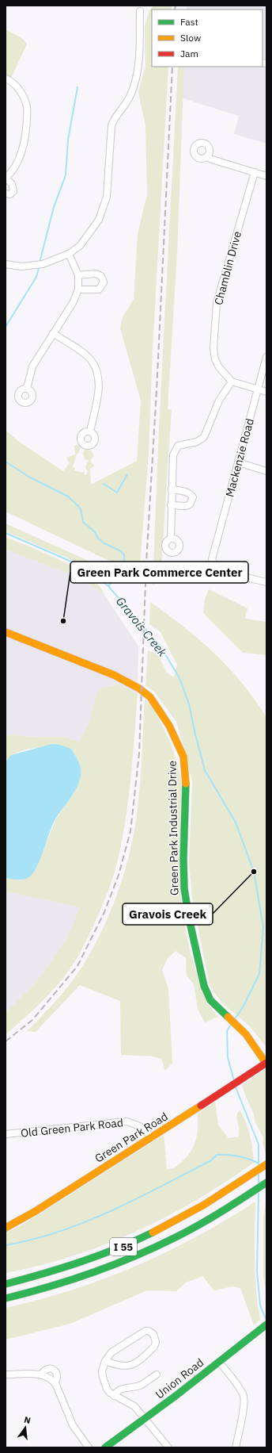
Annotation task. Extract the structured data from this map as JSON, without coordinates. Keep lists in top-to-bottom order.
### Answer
{
  "streets": {
    "main road": [
      "Green Park Industrial Drive",
      "Green Park Road",
      "I 55",
      "Union Road"
    ],
    "street": ["Chamblin Drive", "Mackenzie Road", "Old Green Park Road"]
  },
  "crossings": [
    ["Green Park Industrial Drive", "Green Park Road"],
    ["Old Green Park Road", "Green Park Road"]
  ],
  "water": ["Gravois Creek"],
  "places": ["Green Park Commerce Center", "Gravois Creek"],
  "legend": ["Fast", "Slow", "Jam"],
  "north": "top"
}
